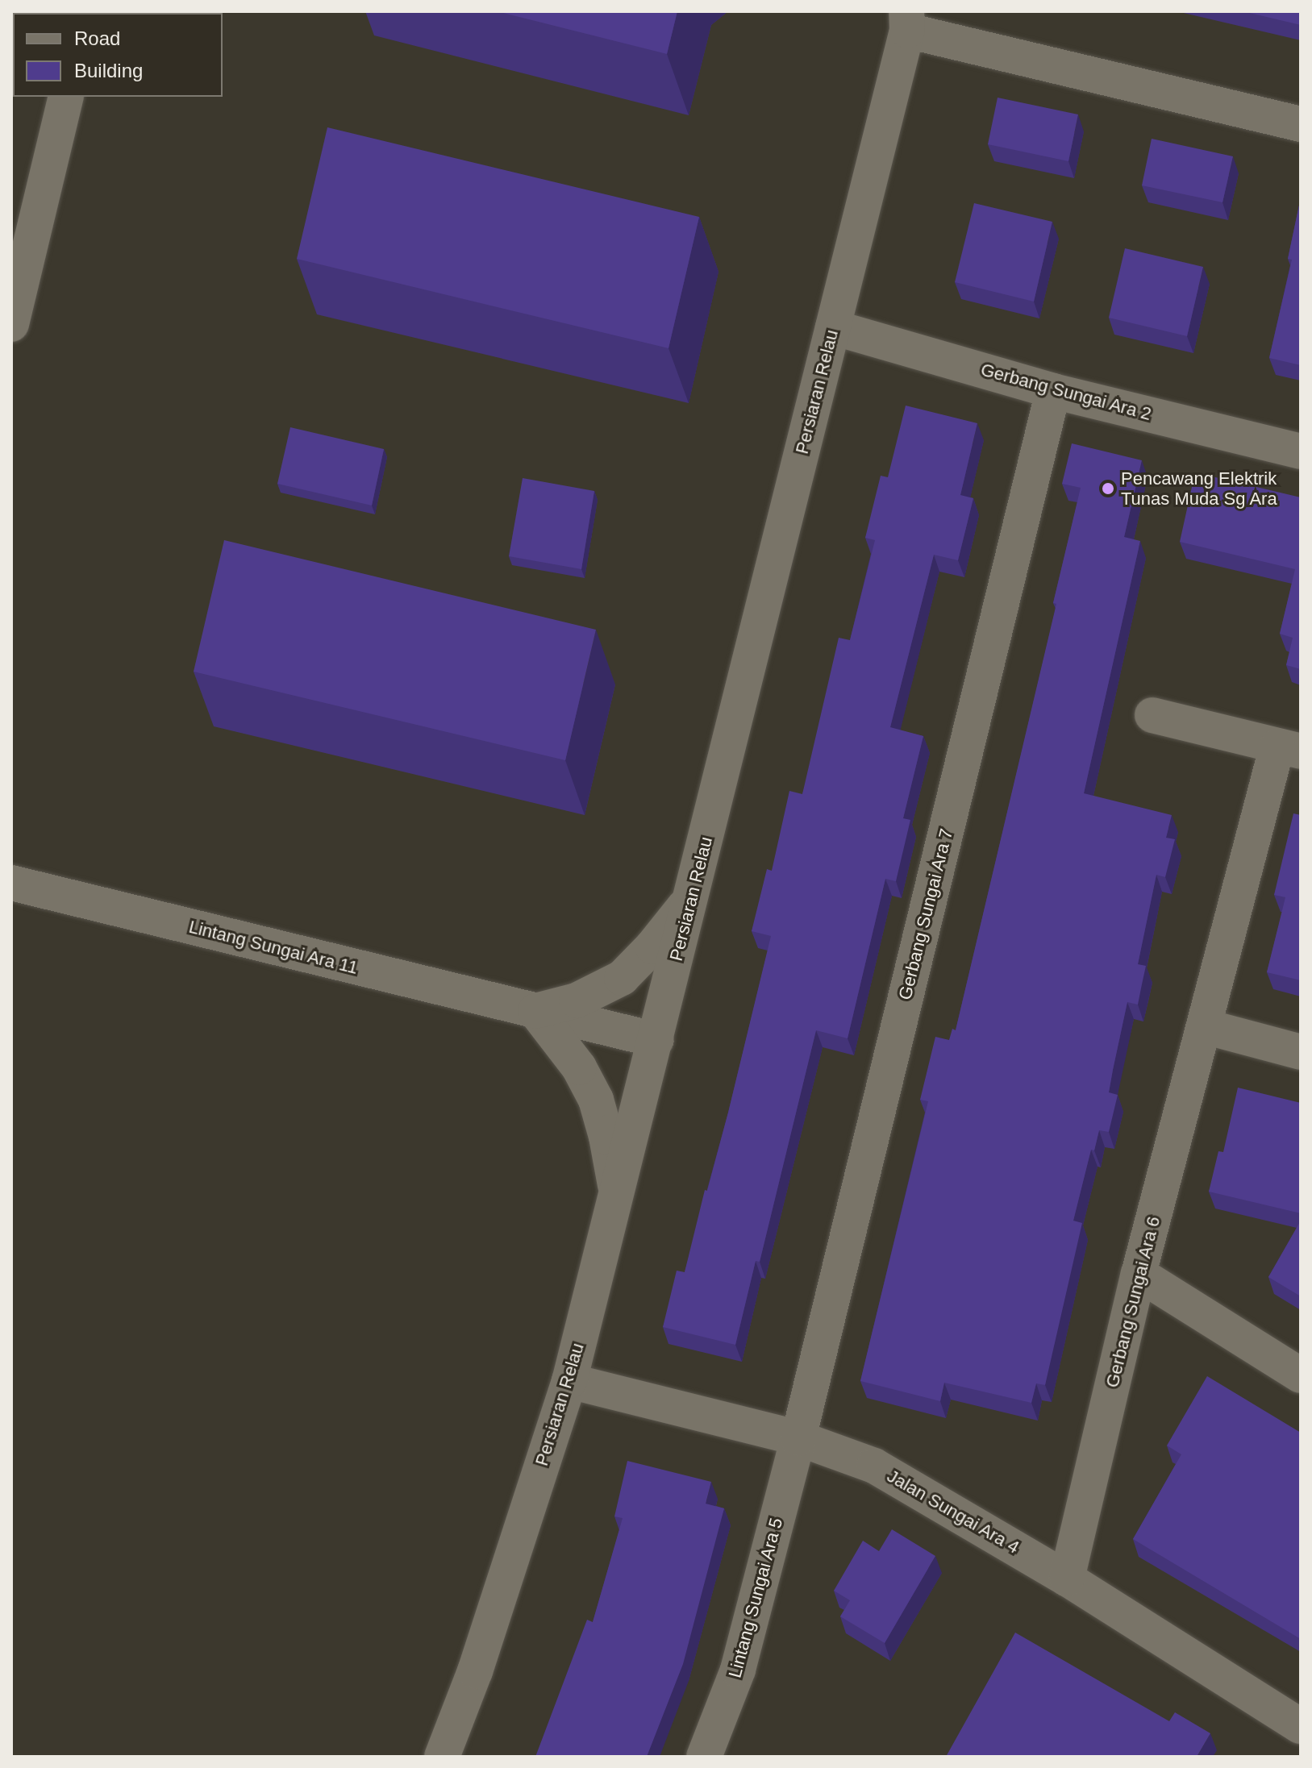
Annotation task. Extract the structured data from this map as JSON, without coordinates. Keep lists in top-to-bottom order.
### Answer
{
  "streets": {
    "street": [
      "Persiaran Relau",
      "Gerbang Sungai Ara 2",
      "Gerbang Sungai Ara 7",
      "Lintang Sungai Ara 11",
      "Gerbang Sungai Ara 6",
      "Jalan Sungai Ara 4",
      "Lintang Sungai Ara 5"
    ]
  },
  "crossings": [
    ["Persiaran Relau", "Gerbang Sungai Ara 2"],
    ["Persiaran Relau", "Lintang Sungai Ara 11"],
    ["Persiaran Relau", "Jalan Sungai Ara 4"],
    ["Gerbang Sungai Ara 2", "Gerbang Sungai Ara 7"],
    ["Gerbang Sungai Ara 7", "Jalan Sungai Ara 4"],
    ["Gerbang Sungai Ara 7", "Lintang Sungai Ara 5"],
    ["Gerbang Sungai Ara 6", "Jalan Sungai Ara 4"],
    ["Jalan Sungai Ara 4", "Lintang Sungai Ara 5"]
  ],
  "places": ["Pencawang Elektrik Tunas Muda Sg Ara"],
  "legend": ["Road", "Building"]
}
